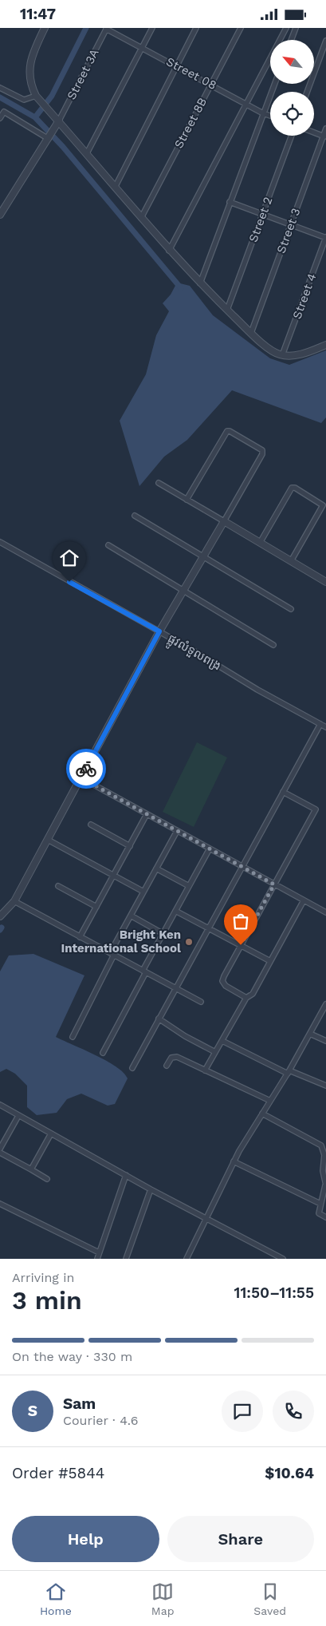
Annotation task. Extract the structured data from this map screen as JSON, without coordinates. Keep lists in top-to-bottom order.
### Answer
{
  "streets": {
    "street": [
      "Street 08",
      "Street 3A",
      "Street 8B",
      "Street 2",
      "Street 3",
      "Street 4",
      "ផ្លូវលំទួលពង្រ"
    ]
  },
  "crossings": [
    ["Street 08", "Street 3A"],
    ["Street 08", "Street 8B"]
  ],
  "places": ["Bright Ken International School"],
  "north": "top left",
  "page": {
    "status": "11:47",
    "heading": ["3 min", "Arriving in", "11:50–11:55"],
    "panel": [
      "Sam",
      "Courier · 4.6",
      "Order #5844",
      "$10.64"
    ],
    "bar": "On the way · 330 m",
    "round": "S",
    "buttons": ["Help", "Share"],
    "tabs": ["Home", "Map", "Saved"]
  }
}
